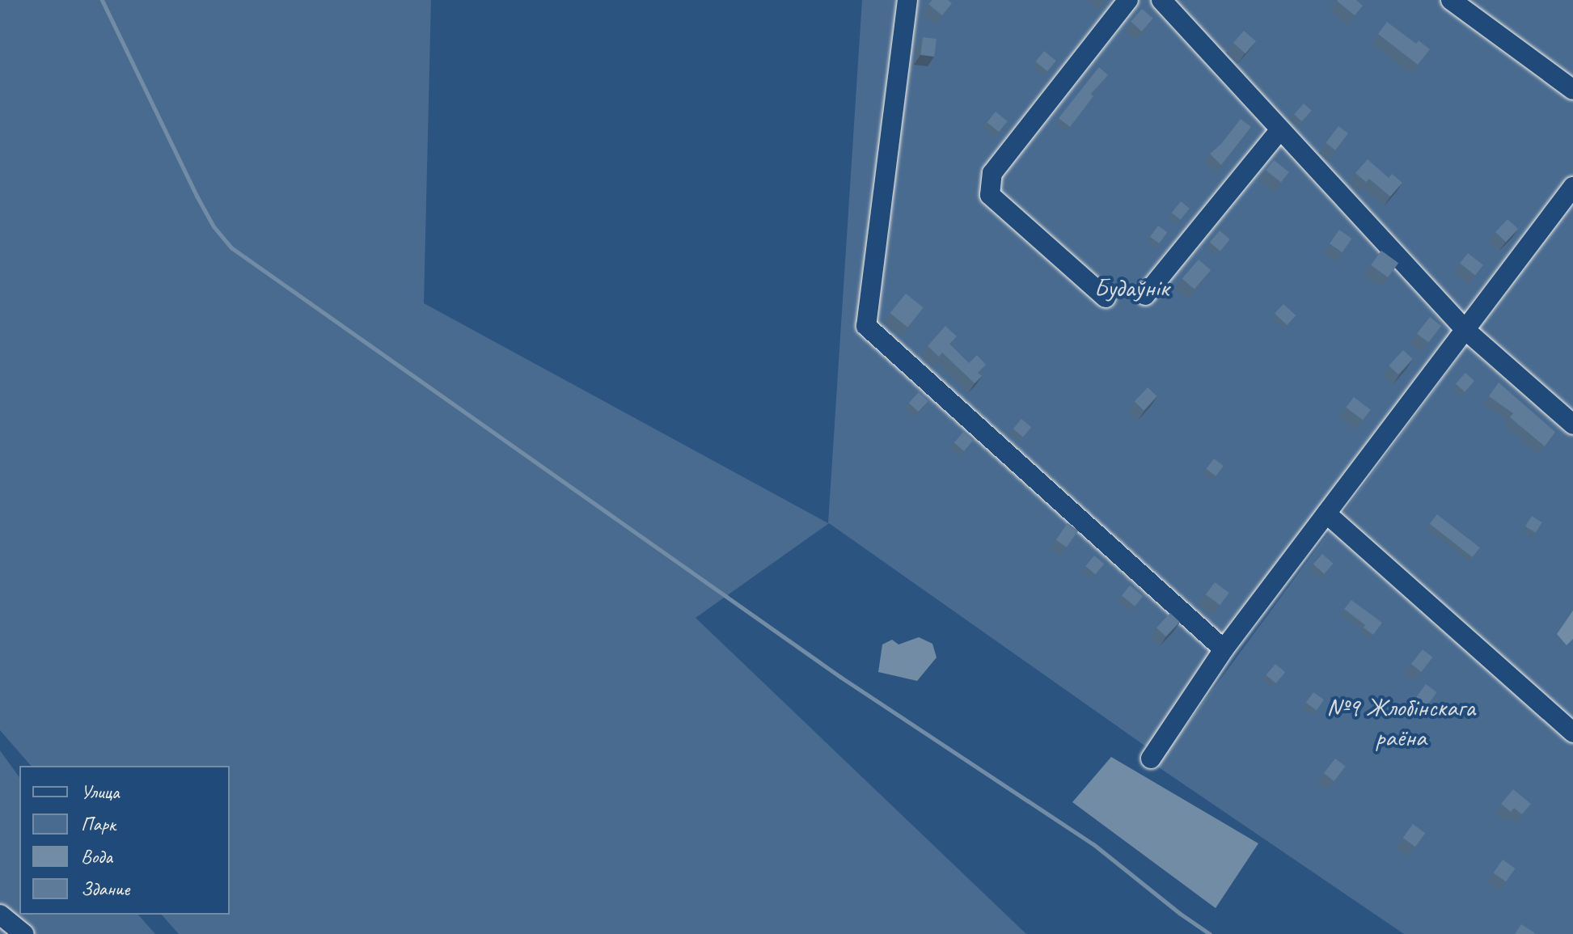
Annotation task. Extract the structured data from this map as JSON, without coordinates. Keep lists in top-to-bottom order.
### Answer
{
  "parks": ["Будаўнік", "№9 Жлобінскага раёна"],
  "legend": [
    "Улица",
    "Парк",
    "Вода",
    "Здание"
  ]
}
